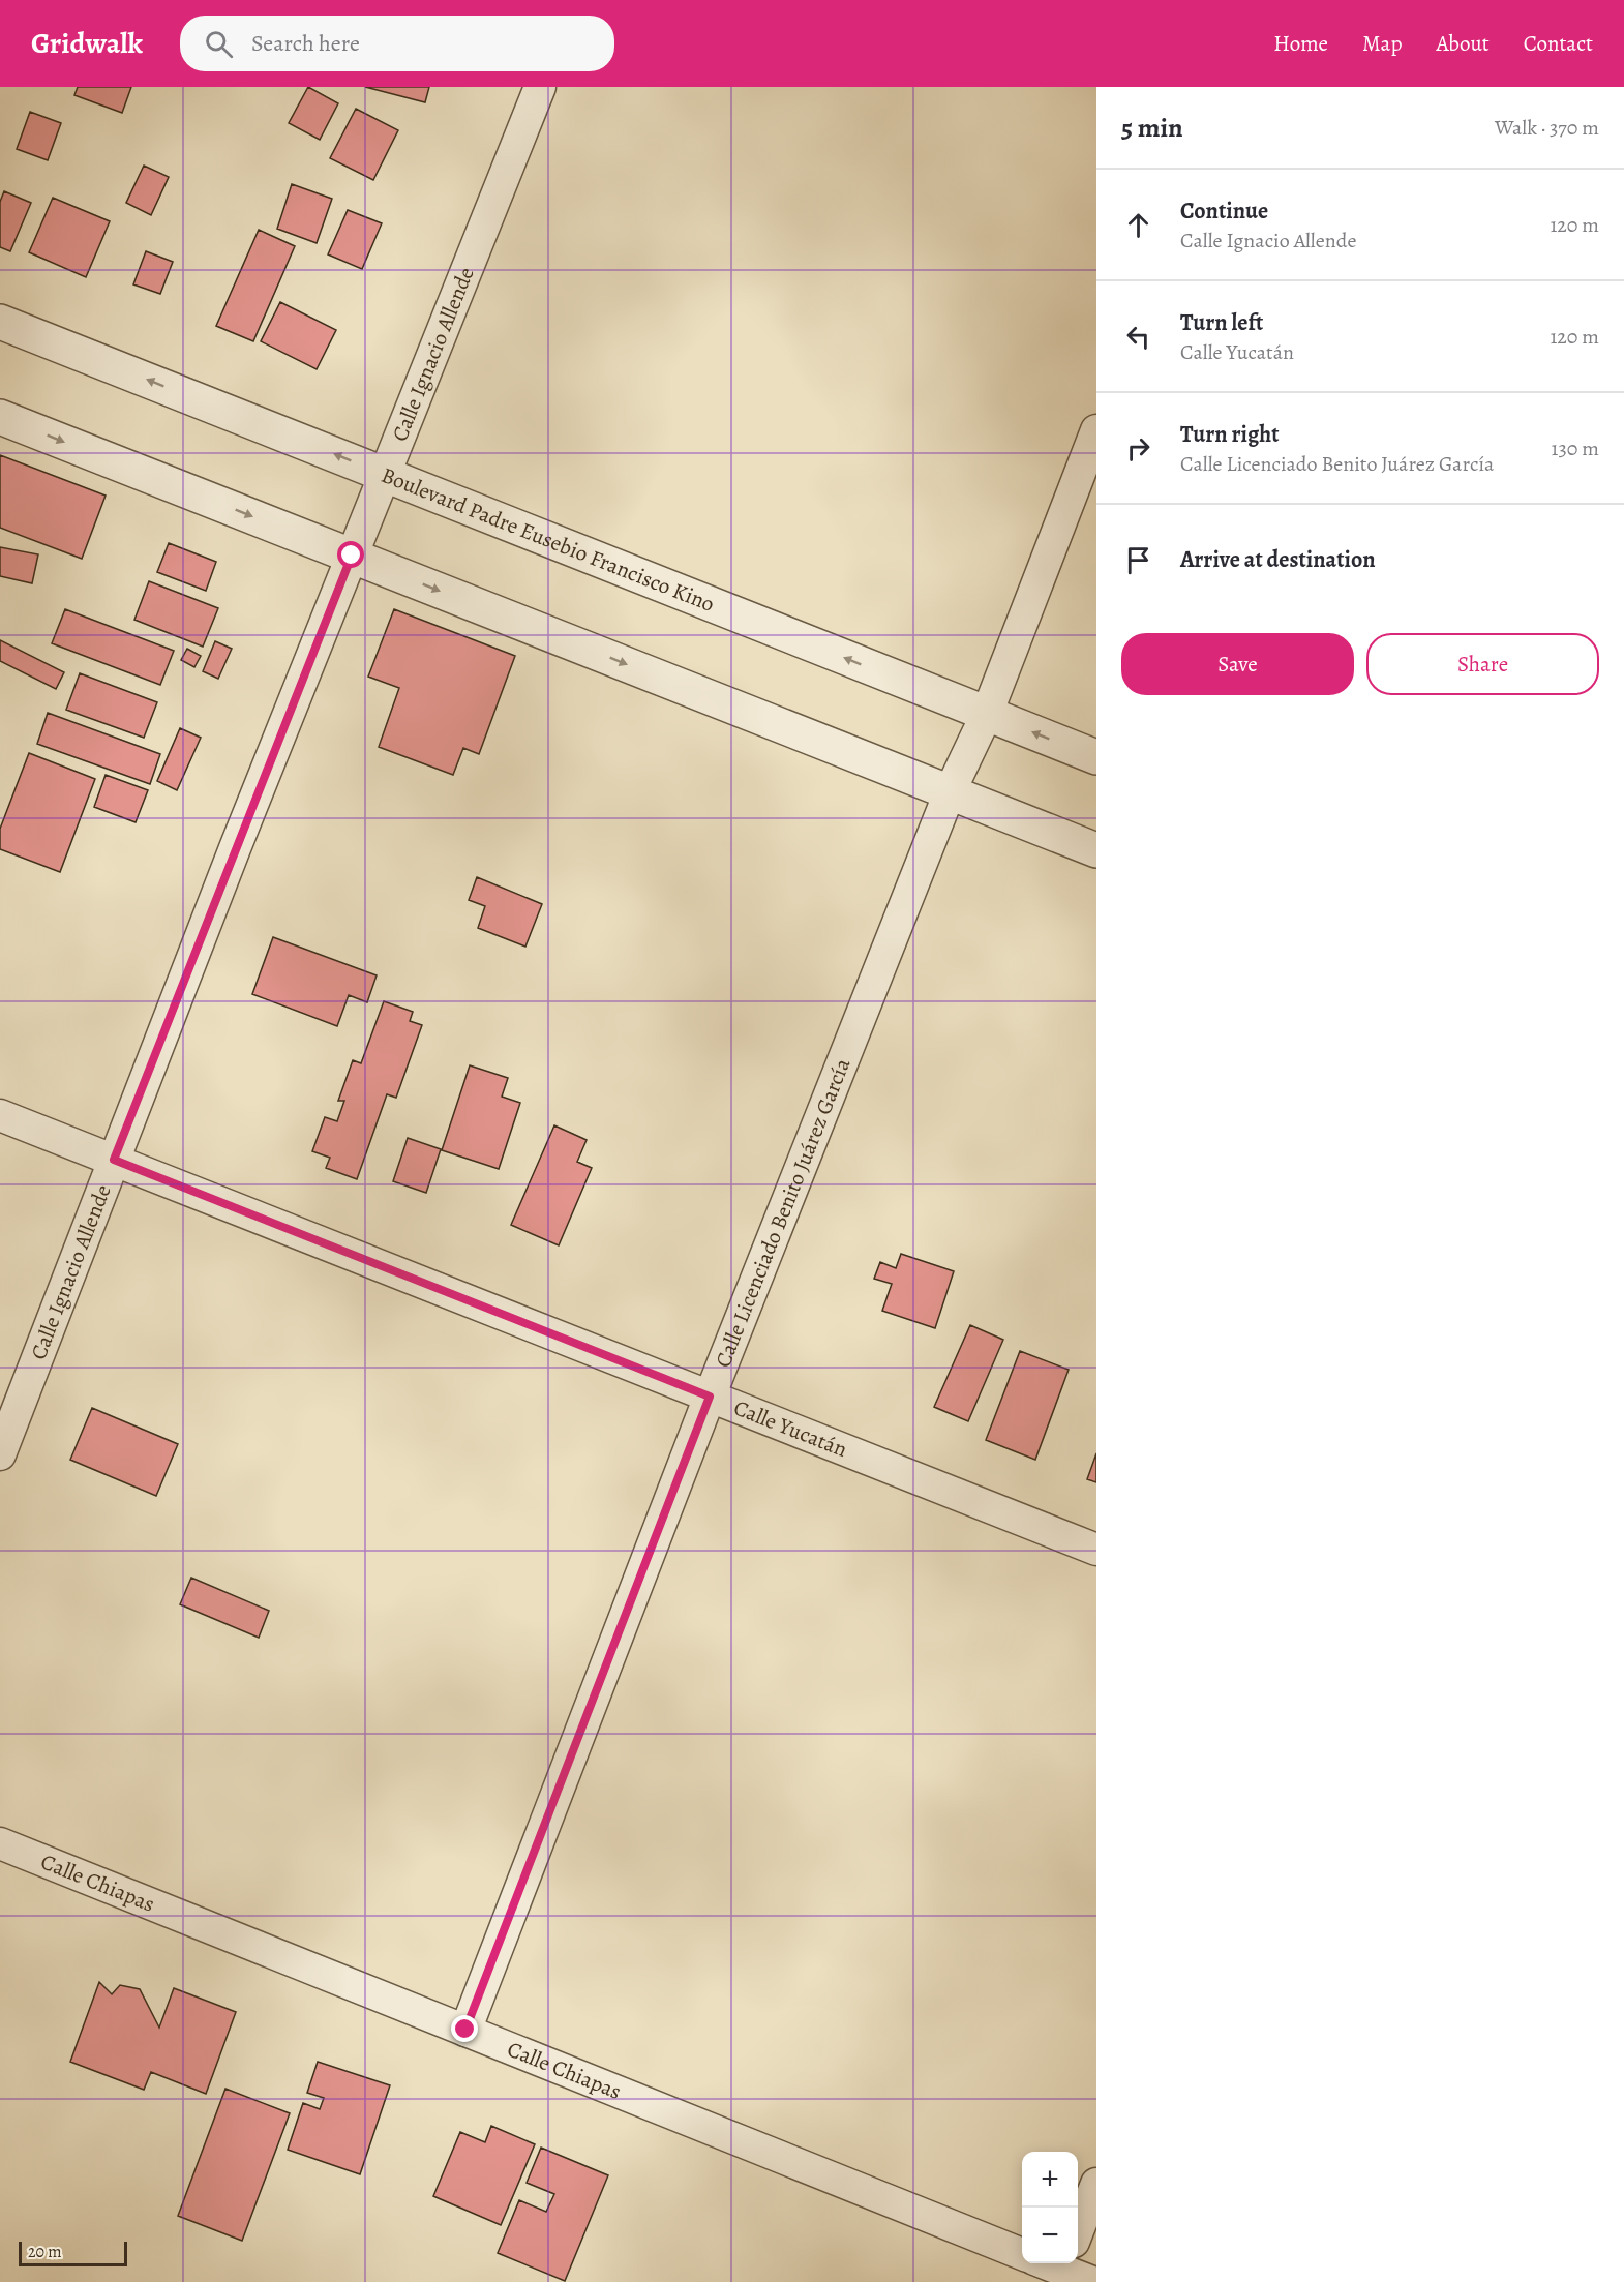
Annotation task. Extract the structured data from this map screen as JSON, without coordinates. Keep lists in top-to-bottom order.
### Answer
{
  "streets": {
    "street": [
      "Calle Ignacio Allende",
      "Boulevard Padre Eusebio Francisco Kino",
      "Calle Licenciado Benito Juárez García",
      "Calle Yucatán",
      "Calle Chiapas"
    ]
  },
  "crossings": [
    ["Calle Ignacio Allende", "Boulevard Padre Eusebio Francisco Kino"],
    ["Calle Ignacio Allende", "Calle Yucatán"],
    ["Boulevard Padre Eusebio Francisco Kino", "Calle Licenciado Benito Juárez García"],
    ["Calle Licenciado Benito Juárez García", "Calle Yucatán"],
    ["Calle Licenciado Benito Juárez García", "Calle Chiapas"]
  ],
  "scale_bar": "20 m",
  "page": {
    "header": "Gridwalk",
    "search": "Search here",
    "nav": [
      "Home",
      "Map",
      "About",
      "Contact"
    ],
    "heading": ["5 min", "Walk · 370 m"],
    "list": [
      ["Continue", "Calle Ignacio Allende", "120 m"],
      ["Turn left", "Calle Yucatán", "120 m"],
      ["Turn right", "Calle Licenciado Benito Juárez García", "130 m"],
      "Arrive at destination"
    ],
    "buttons": ["Save", "Share"],
    "map_buttons": ["+", "−"],
    "scale": "20 m"
  }
}
